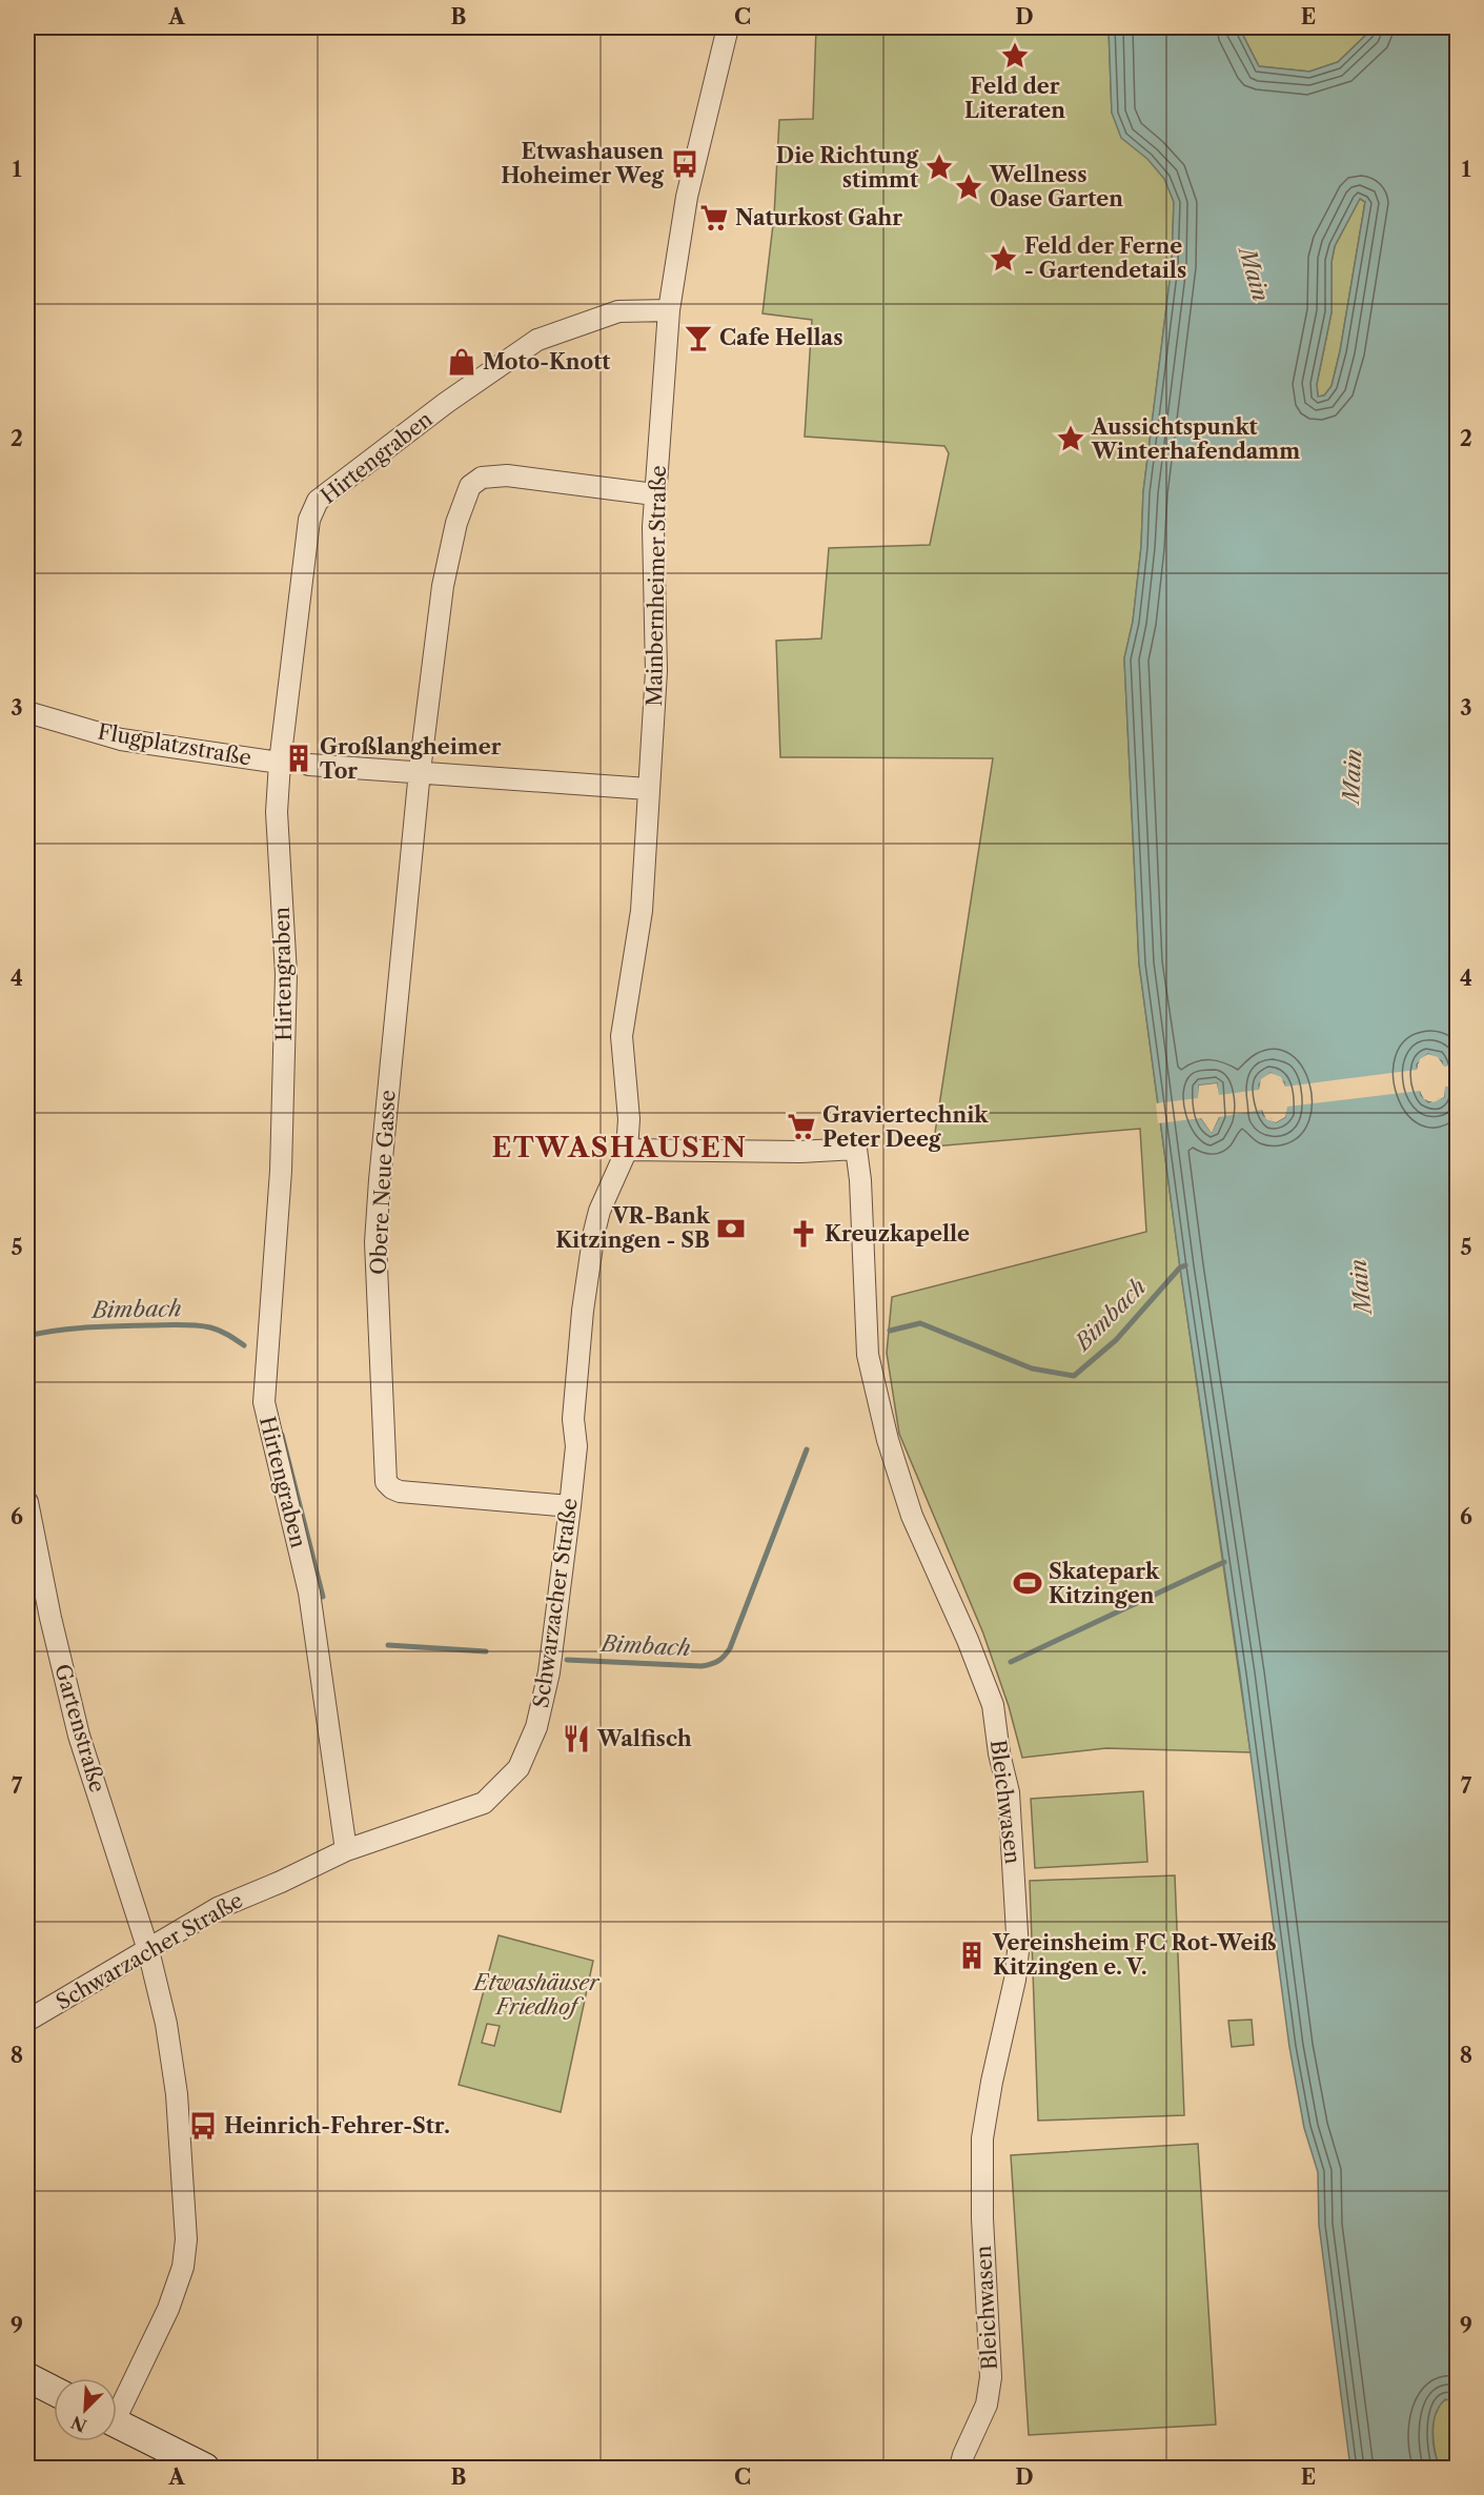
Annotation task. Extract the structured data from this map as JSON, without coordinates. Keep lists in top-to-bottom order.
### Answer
{
  "streets": {
    "street": [
      "Hirtengraben",
      "Mainbernheimer Straße",
      "Flugplatzstraße",
      "Obere Neue Gasse",
      "Schwarzacher Straße",
      "Gartenstraße",
      "Bleichwasen"
    ]
  },
  "crossings": [
    ["Hirtengraben", "Mainbernheimer Straße"],
    ["Hirtengraben", "Flugplatzstraße"],
    ["Hirtengraben", "Schwarzacher Straße"],
    ["Mainbernheimer Straße", "Obere Neue Gasse"],
    ["Mainbernheimer Straße", "Schwarzacher Straße"],
    ["Mainbernheimer Straße", "Bleichwasen"],
    ["Obere Neue Gasse", "Schwarzacher Straße"],
    ["Schwarzacher Straße", "Gartenstraße"],
    ["Schwarzacher Straße", "Bleichwasen"]
  ],
  "districts": ["ETWASHAUSEN"],
  "water": ["Main", "Bimbach"],
  "parks": ["Etwashäuser Friedhof"],
  "places": {
    "place": [
      "Feld der Literaten",
      "Die Richtung stimmt",
      "Wellness Oase Garten",
      "Feld der Ferne - Gartendetails",
      "Aussichtspunkt Winterhafendamm"
    ],
    "bus stop": ["Etwashausen Hoheimer Weg", "Heinrich-Fehrer-Str."],
    "supermarket": ["Naturkost Gahr", "Graviertechnik Peter Deeg"],
    "bar": ["Cafe Hellas"],
    "shop": ["Moto-Knott"],
    "building": ["Großlangheimer Tor", "Vereinsheim FC Rot-Weiß Kitzingen e. V."],
    "bank": ["VR-Bank Kitzingen - SB"],
    "church": ["Kreuzkapelle"],
    "sports": ["Skatepark Kitzingen"],
    "restaurant": ["Walfisch"]
  },
  "north": "bottom left",
  "grid": {
    "columns": [
      "A",
      "B",
      "C",
      "D",
      "E"
    ],
    "rows": [
      "1",
      "2",
      "3",
      "4",
      "5",
      "6",
      "7",
      "8",
      "9"
    ]
  }
}
